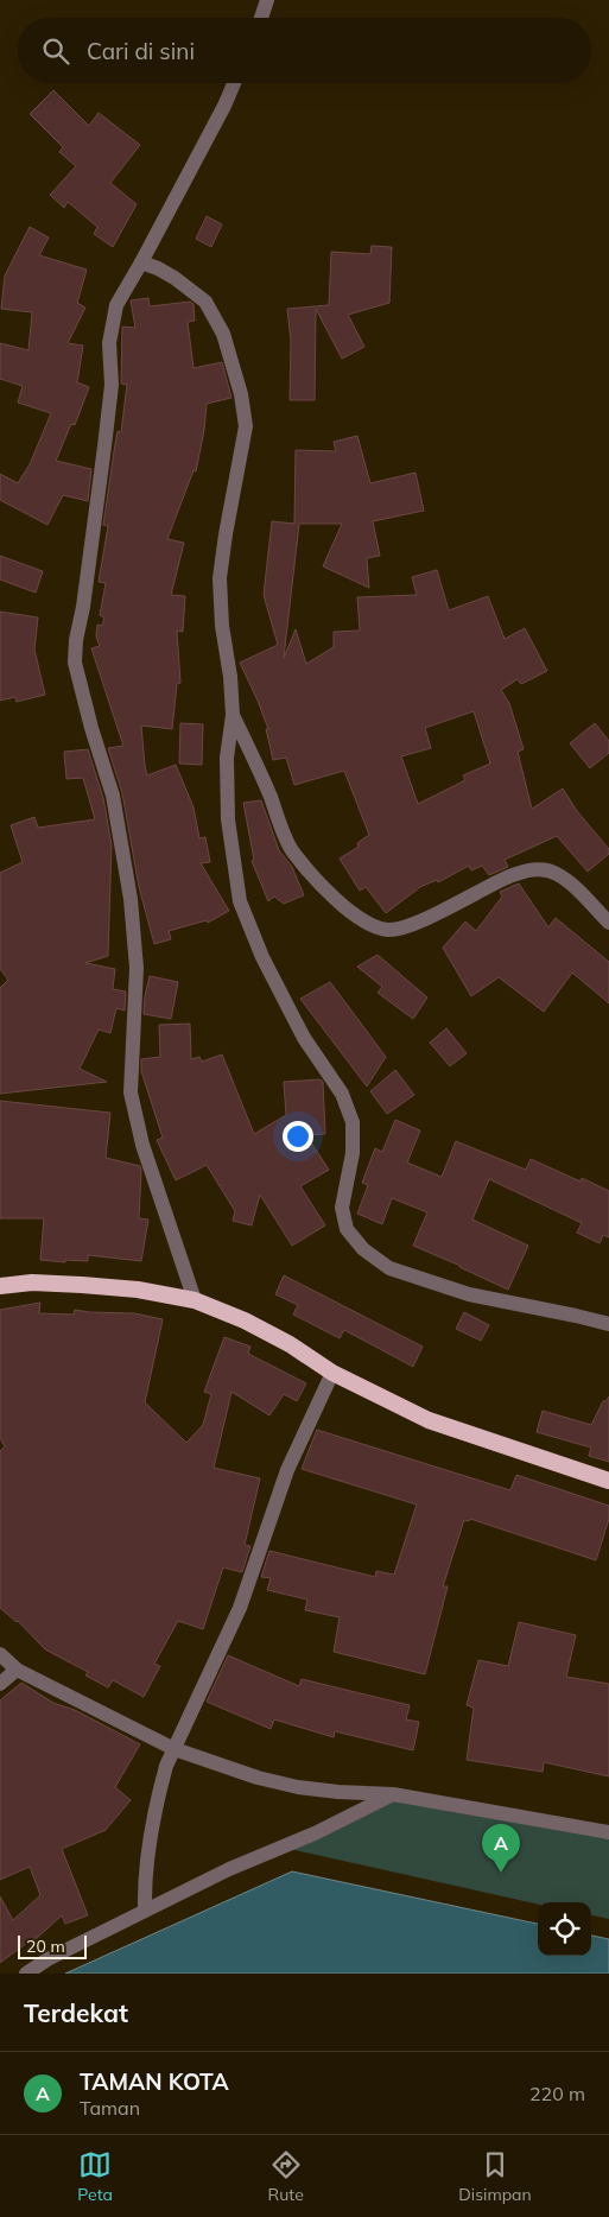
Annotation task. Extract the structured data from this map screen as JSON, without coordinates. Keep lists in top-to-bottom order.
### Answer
{
  "scale_bar": "20 m",
  "page": {
    "search": "Cari di sini",
    "pins": "A",
    "scale": "20 m",
    "heading": "Terdekat",
    "list": [
      {
        "mark": "A",
        "name": "TAMAN KOTA",
        "note": "Taman",
        "value": "220 m"
      }
    ],
    "nav": ["Peta", "Rute", "Disimpan"]
  }
}
